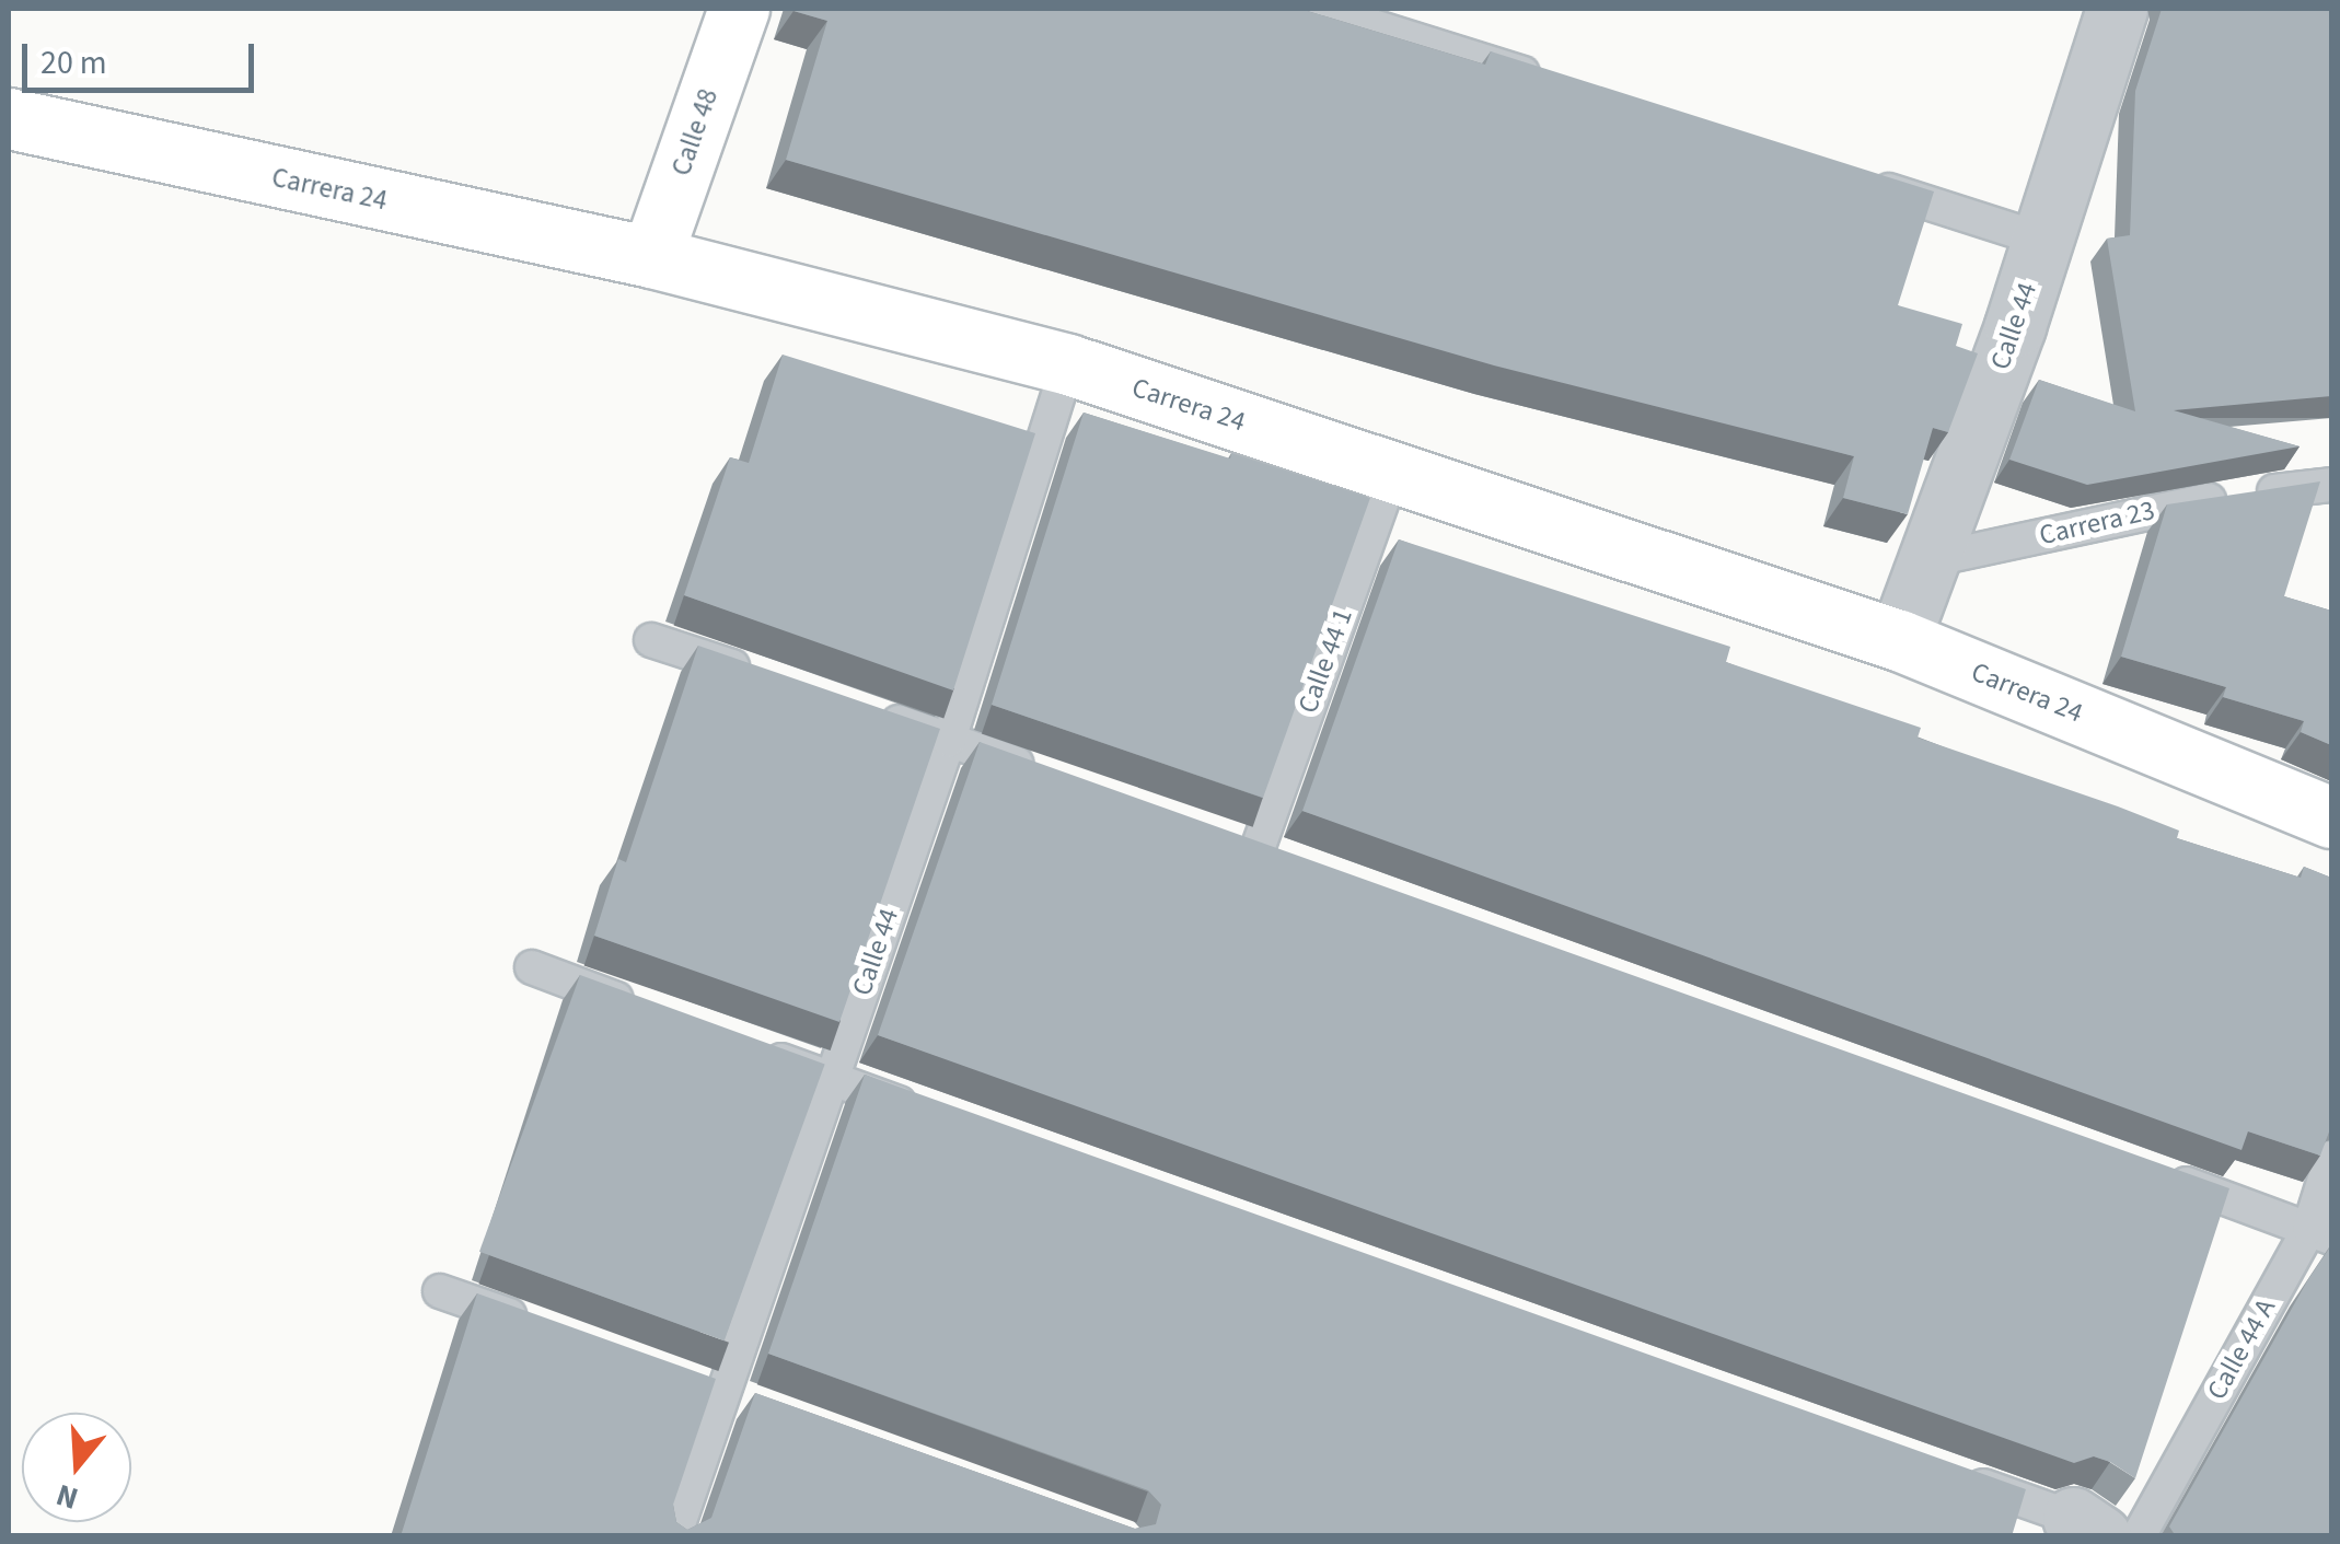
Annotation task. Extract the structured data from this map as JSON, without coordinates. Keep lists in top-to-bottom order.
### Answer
{
  "streets": {
    "street": ["Calle 48", "Carrera 24", "Calle 44"],
    "lane": ["Carrera 23", "Calle 44 1", "Calle 44 A"]
  },
  "crossings": [
    ["Calle 48", "Carrera 24"],
    ["Carrera 24", "Calle 44"],
    ["Carrera 24", "Calle 44 1"],
    ["Calle 44", "Carrera 23"]
  ],
  "scale_bar": "20 m",
  "north": "bottom"
}
